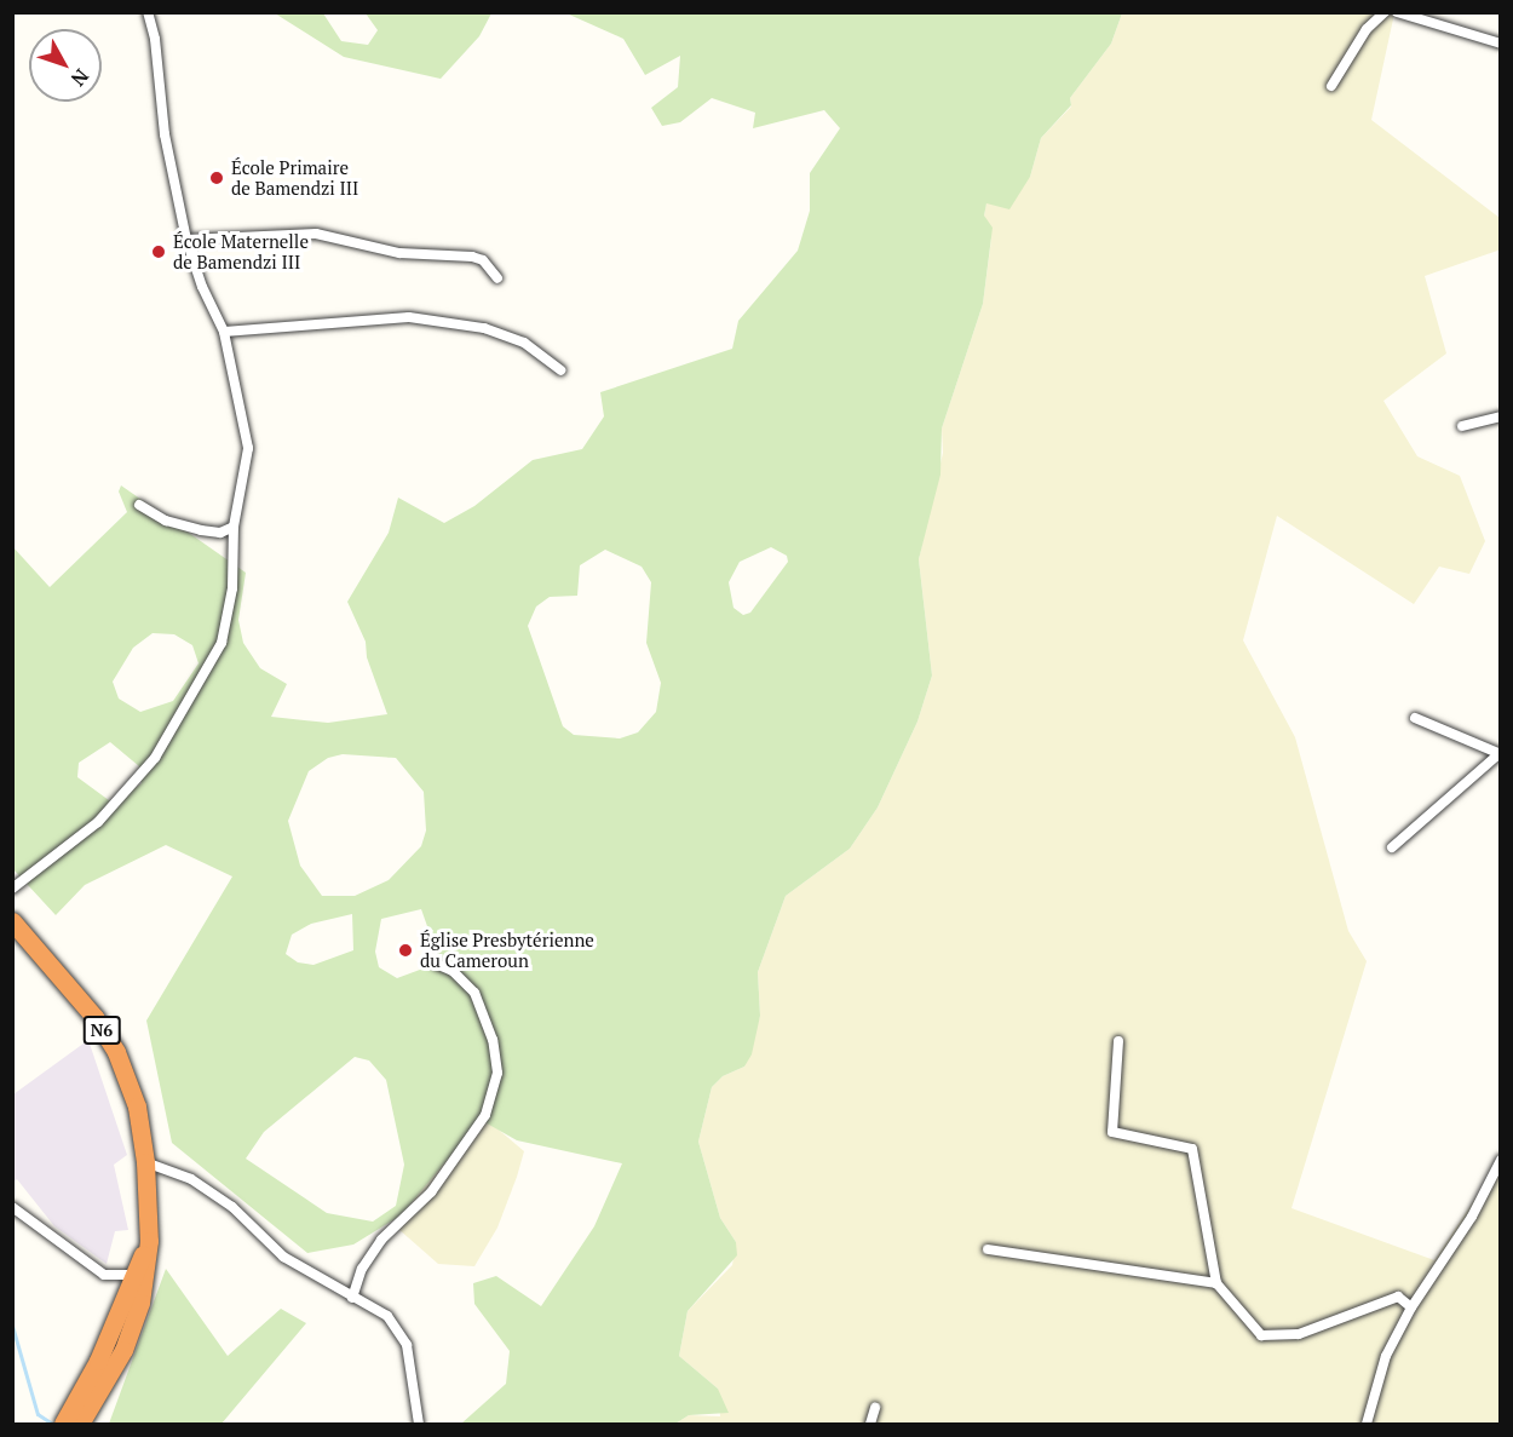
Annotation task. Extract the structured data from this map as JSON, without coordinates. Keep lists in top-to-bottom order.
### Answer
{
  "streets": {
    "highway": ["N6"]
  },
  "places": ["École Primaire de Bamendzi III", "École Maternelle de Bamendzi III", "Église Presbytérienne du Cameroun"],
  "north": "bottom right"
}
